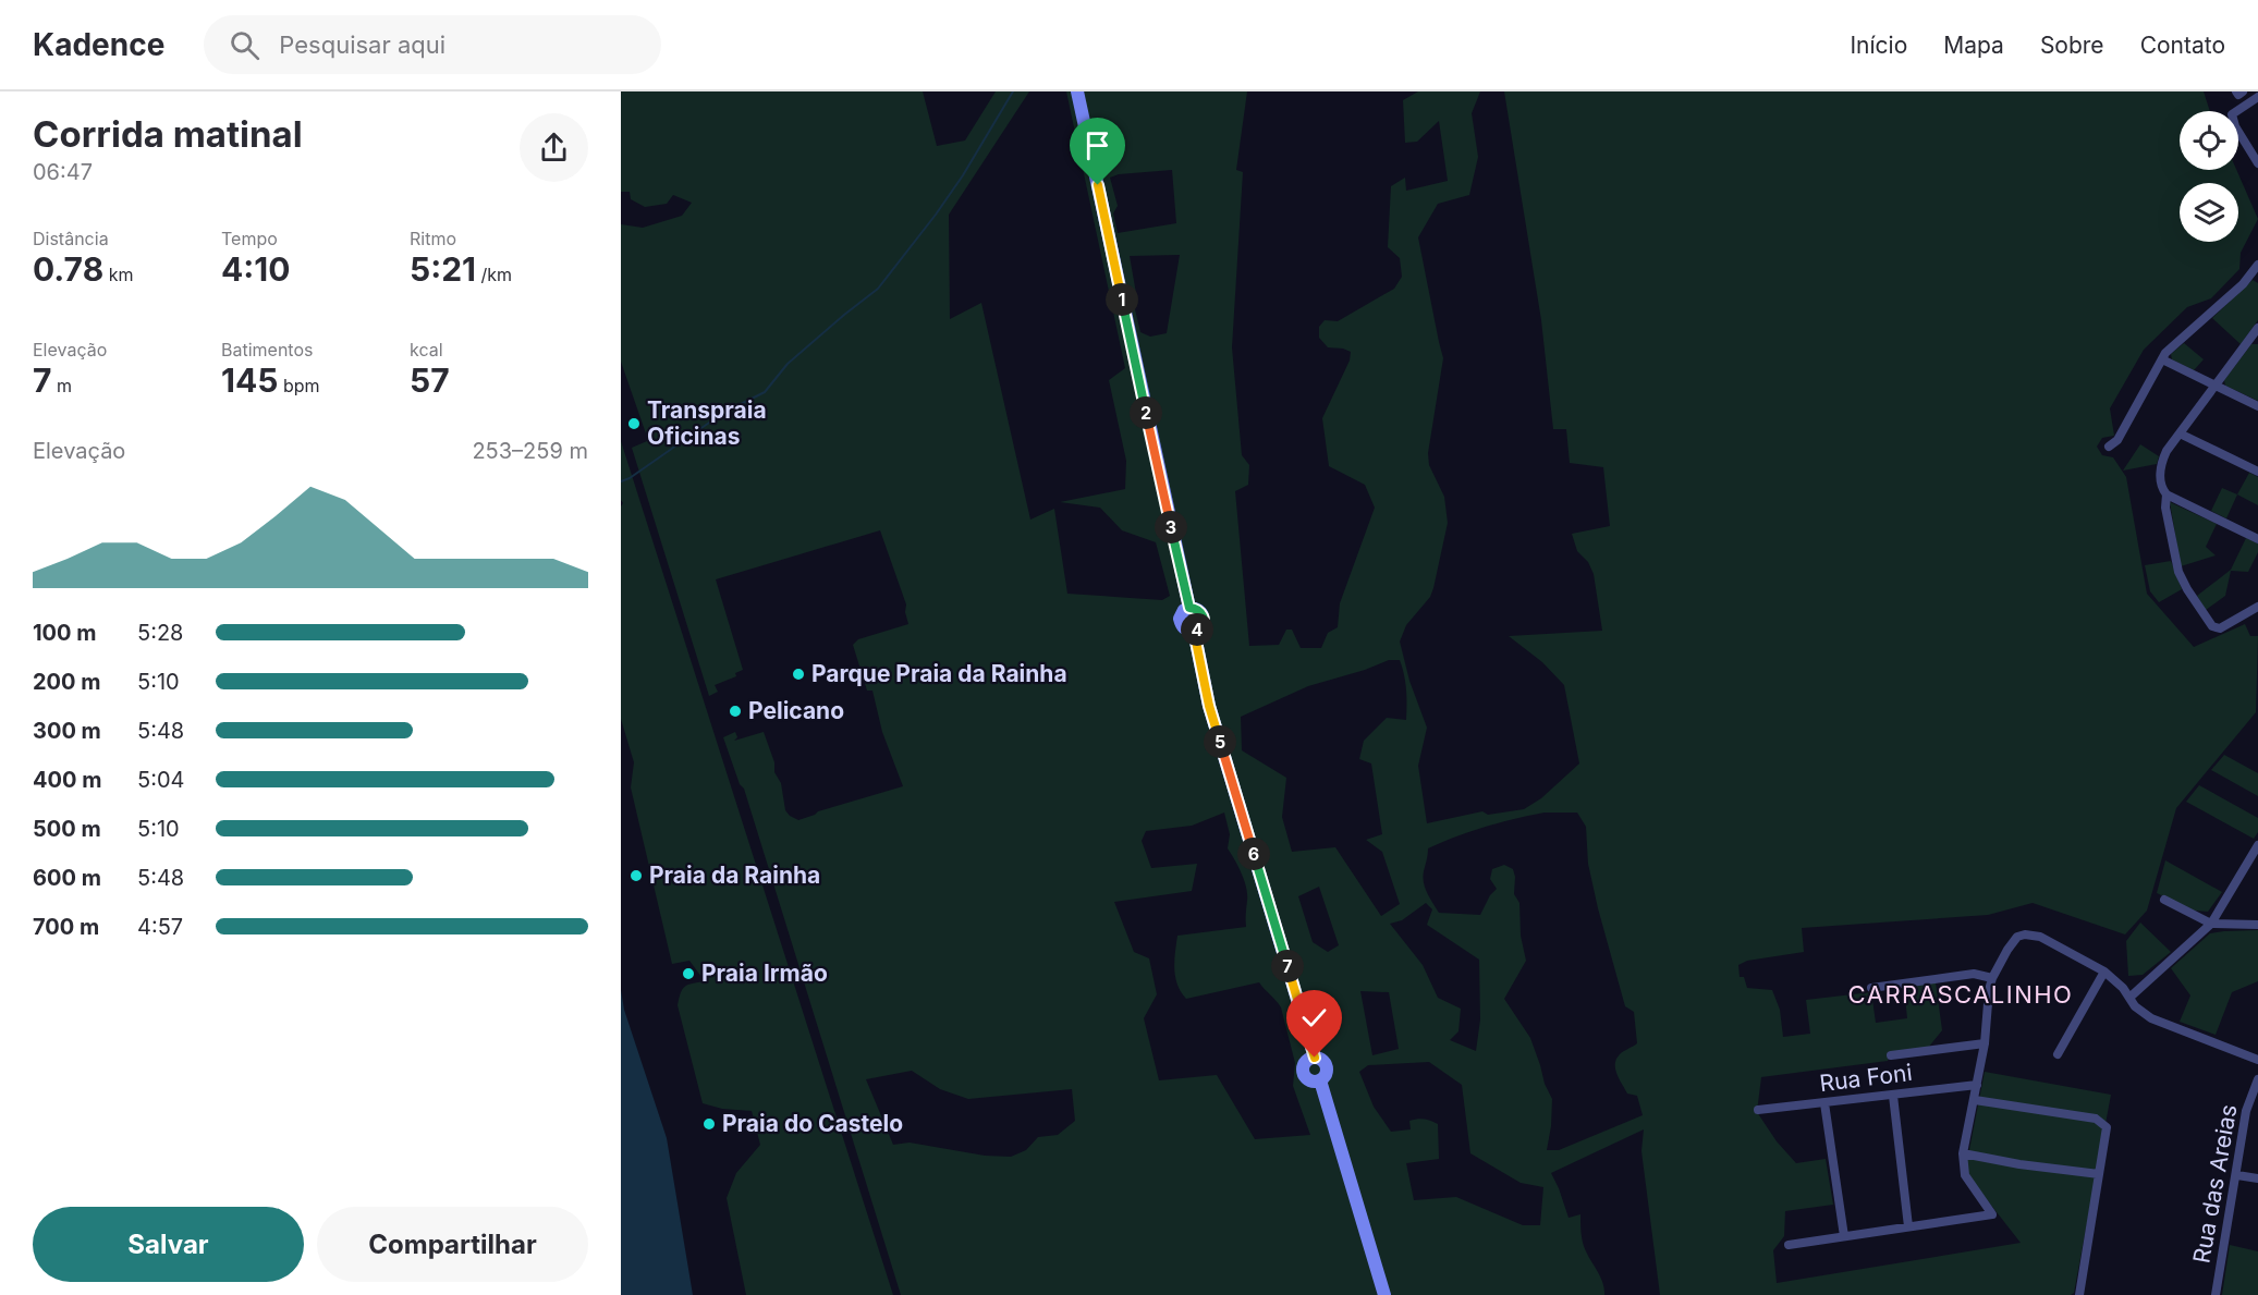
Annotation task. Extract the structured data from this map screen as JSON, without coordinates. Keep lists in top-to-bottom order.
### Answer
{
  "streets": {
    "street": ["Rua Foni", "Rua das Areias"]
  },
  "districts": ["CARRASCALINHO"],
  "places": [
    "Transpraia Oficinas",
    "Parque Praia da Rainha",
    "Pelicano",
    "Praia da Rainha",
    "Praia Irmão",
    "Praia do Castelo"
  ],
  "page": {
    "header": "Kadence",
    "search": "Pesquisar aqui",
    "nav": [
      "Início",
      "Mapa",
      "Sobre",
      "Contato"
    ],
    "heading": ["Corrida matinal", "06:47"],
    "stats": [
      ["Distância", "0.78 km"],
      ["Tempo", "4:10"],
      ["Ritmo", "5:21 /km"],
      ["Elevação", "7 m"],
      ["Batimentos", "145 bpm"],
      ["kcal", "57"]
    ],
    "pins": [
      "1",
      "2",
      "3",
      "4",
      "5",
      "6",
      "7"
    ],
    "chart": ["Elevação", "253–259 m"],
    "list": [
      {
        "name": "100 m",
        "note": "5:28"
      },
      {
        "name": "200 m",
        "note": "5:10"
      },
      {
        "name": "300 m",
        "note": "5:48"
      },
      {
        "name": "400 m",
        "note": "5:04"
      },
      {
        "name": "500 m",
        "note": "5:10"
      },
      {
        "name": "600 m",
        "note": "5:48"
      },
      {
        "name": "700 m",
        "note": "4:57"
      }
    ],
    "buttons": ["Salvar", "Compartilhar"]
  }
}
